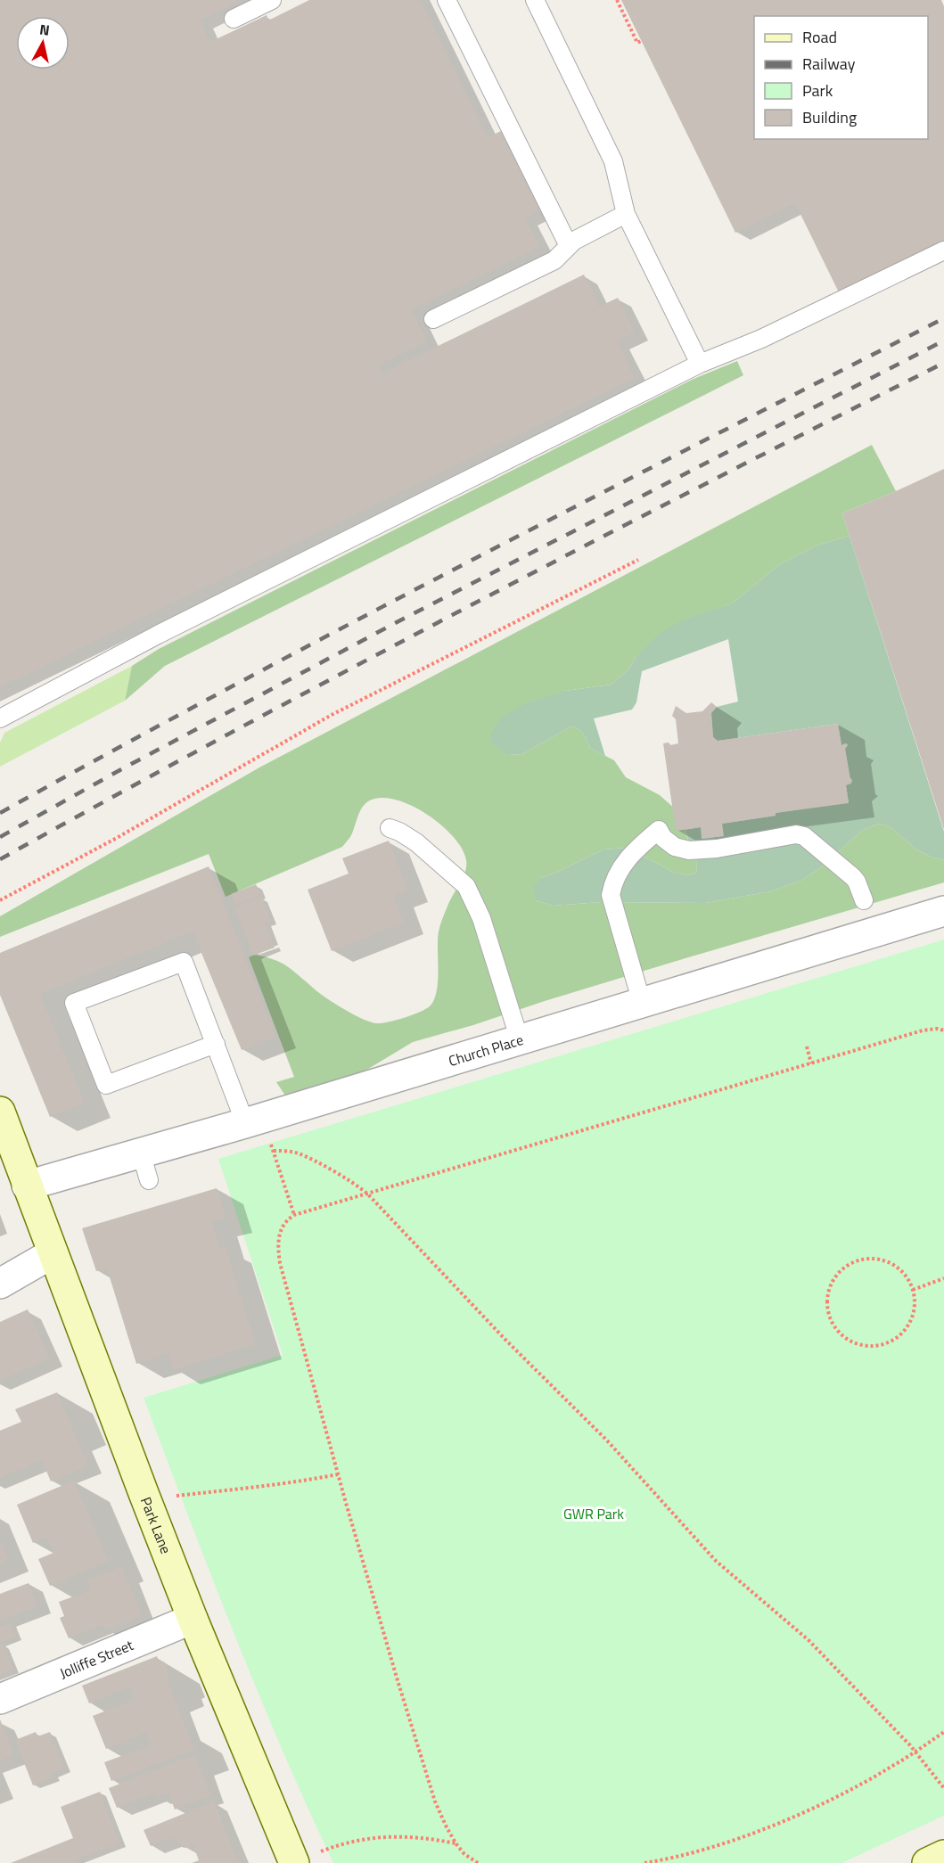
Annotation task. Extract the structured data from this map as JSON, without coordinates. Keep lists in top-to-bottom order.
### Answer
{
  "streets": {
    "main road": ["Park Lane"],
    "street": ["Church Place", "Jolliffe Street"]
  },
  "crossings": [
    ["Church Place", "Park Lane"],
    ["Park Lane", "Jolliffe Street"]
  ],
  "parks": ["GWR Park"],
  "legend": [
    "Road",
    "Railway",
    "Park",
    "Building"
  ],
  "north": "top"
}
